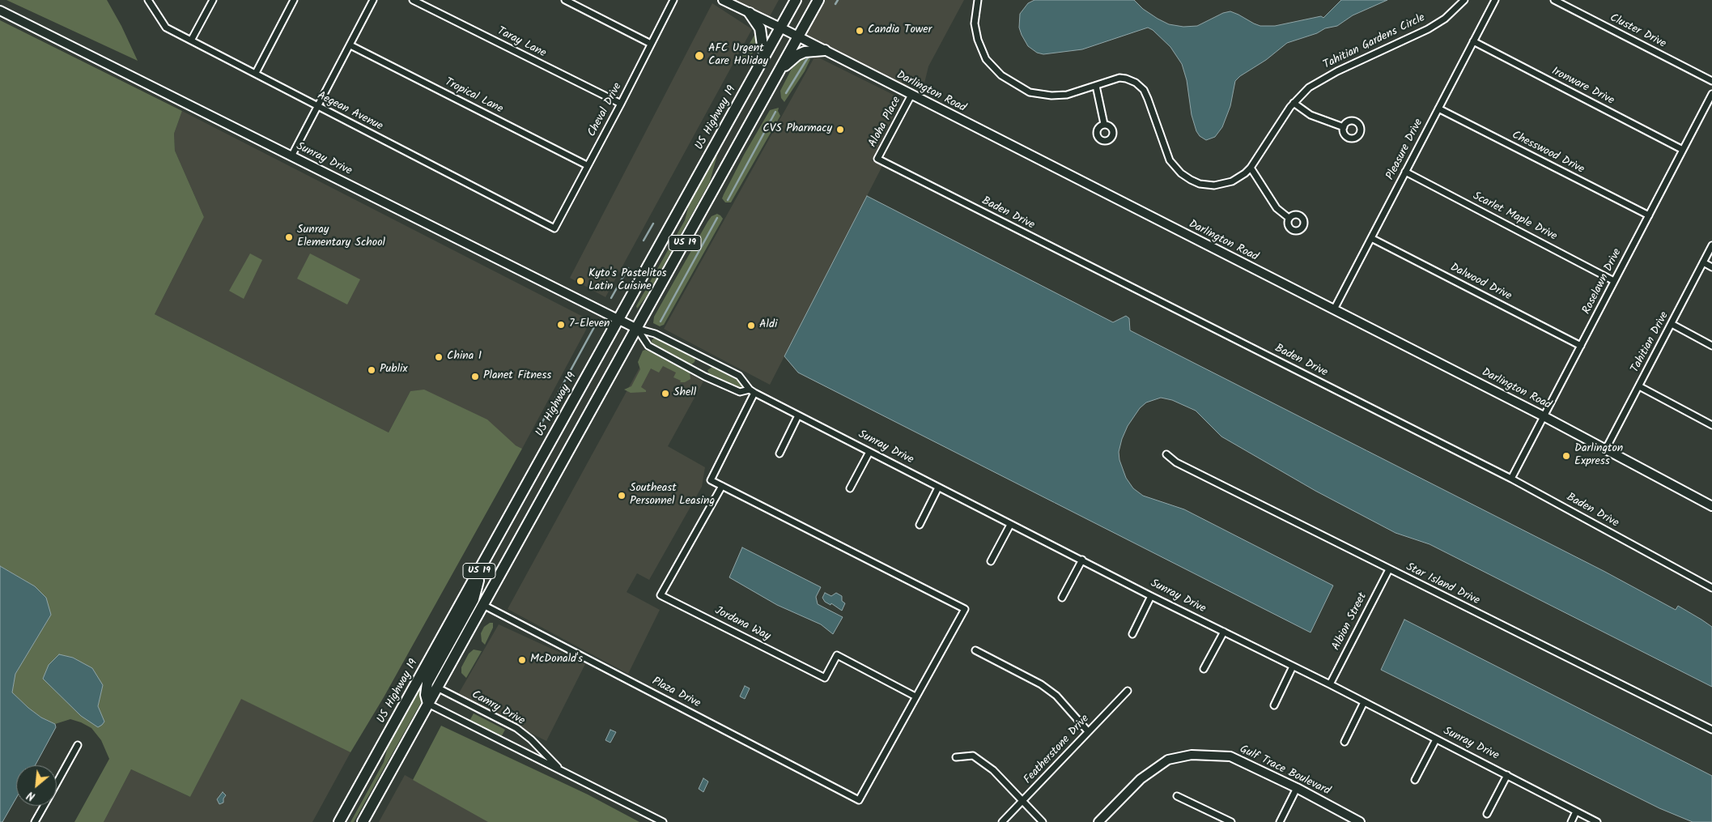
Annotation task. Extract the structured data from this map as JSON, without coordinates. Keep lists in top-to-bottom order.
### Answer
{
  "streets": {
    "highway": ["US Highway 19", "US 19"],
    "street": [
      "Cluster Drive",
      "Tahitian Gardens Circle",
      "Taray Lane",
      "Ironware Drive",
      "Darlington Road",
      "Tropical Lane",
      "Cheval Drive",
      "Aegean Avenue",
      "Aloha Place",
      "Pleasure Drive",
      "Chesswood Drive",
      "Sunray Drive",
      "Baden Drive",
      "Scarlet Maple Drive",
      "Roselawn Drive",
      "Dalwood Drive",
      "Tahitian Drive",
      "Star Island Drive",
      "Albion Street",
      "Jordana Way",
      "Plaza Drive",
      "Camry Drive",
      "Featherstone Drive",
      "Gulf Trace Boulevard"
    ]
  },
  "crossings": [
    ["Taray Lane", "Cheval Drive"],
    ["Ironware Drive", "Pleasure Drive"],
    ["Ironware Drive", "Roselawn Drive"],
    ["Darlington Road", "US Highway 19"],
    ["Darlington Road", "Aloha Place"],
    ["Darlington Road", "Pleasure Drive"],
    ["Darlington Road", "US 19"],
    ["Darlington Road", "Roselawn Drive"],
    ["Darlington Road", "Tahitian Drive"],
    ["Tropical Lane", "Cheval Drive"],
    ["Cheval Drive", "Aegean Avenue"],
    ["US Highway 19", "Sunray Drive"],
    ["Aloha Place", "Baden Drive"],
    ["Pleasure Drive", "Chesswood Drive"],
    ["Pleasure Drive", "Scarlet Maple Drive"],
    ["Pleasure Drive", "Dalwood Drive"],
    ["Chesswood Drive", "Roselawn Drive"],
    ["Sunray Drive", "US 19"],
    ["Sunray Drive", "Albion Street"],
    ["Baden Drive", "Roselawn Drive"],
    ["Scarlet Maple Drive", "Roselawn Drive"],
    ["US 19", "Plaza Drive"],
    ["US 19", "Camry Drive"],
    ["Roselawn Drive", "Dalwood Drive"],
    ["Star Island Drive", "Albion Street"],
    ["Jordana Way", "Plaza Drive"]
  ],
  "places": [
    "Candia Tower",
    "AFC Urgent Care Holiday",
    "CVS Pharmacy",
    "Sunray Elementary School",
    "Kyto's Pastelitos Latin Cuisine",
    "7-Eleven",
    "Aldi",
    "China 1",
    "Publix",
    "Planet Fitness",
    "Shell",
    "Darlington Express",
    "Southeast Personnel Leasing",
    "McDonald's"
  ],
  "north": "bottom left"
}
